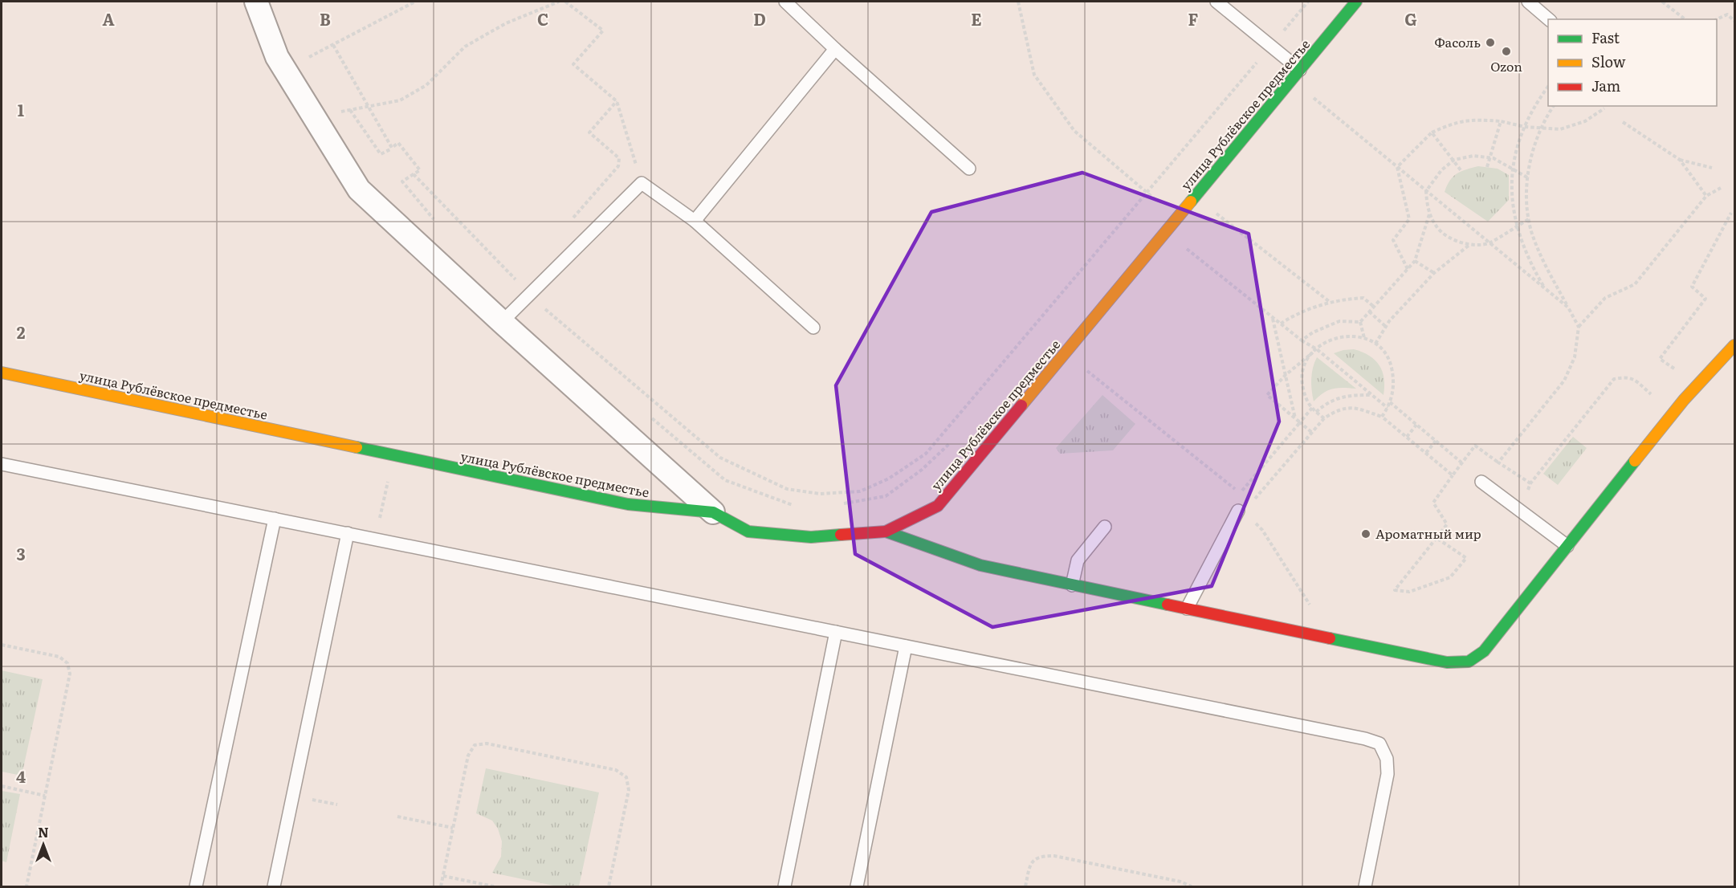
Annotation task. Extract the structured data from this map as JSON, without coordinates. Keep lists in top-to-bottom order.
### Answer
{
  "streets": {
    "street": ["улица Рублёвское предместье"]
  },
  "places": ["Фасоль", "Ozon", "Ароматный мир"],
  "legend": ["Fast", "Slow", "Jam"],
  "north": "top",
  "grid": {
    "columns": [
      "A",
      "B",
      "C",
      "D",
      "E",
      "F",
      "G"
    ],
    "rows": [
      "1",
      "2",
      "3",
      "4"
    ]
  }
}
